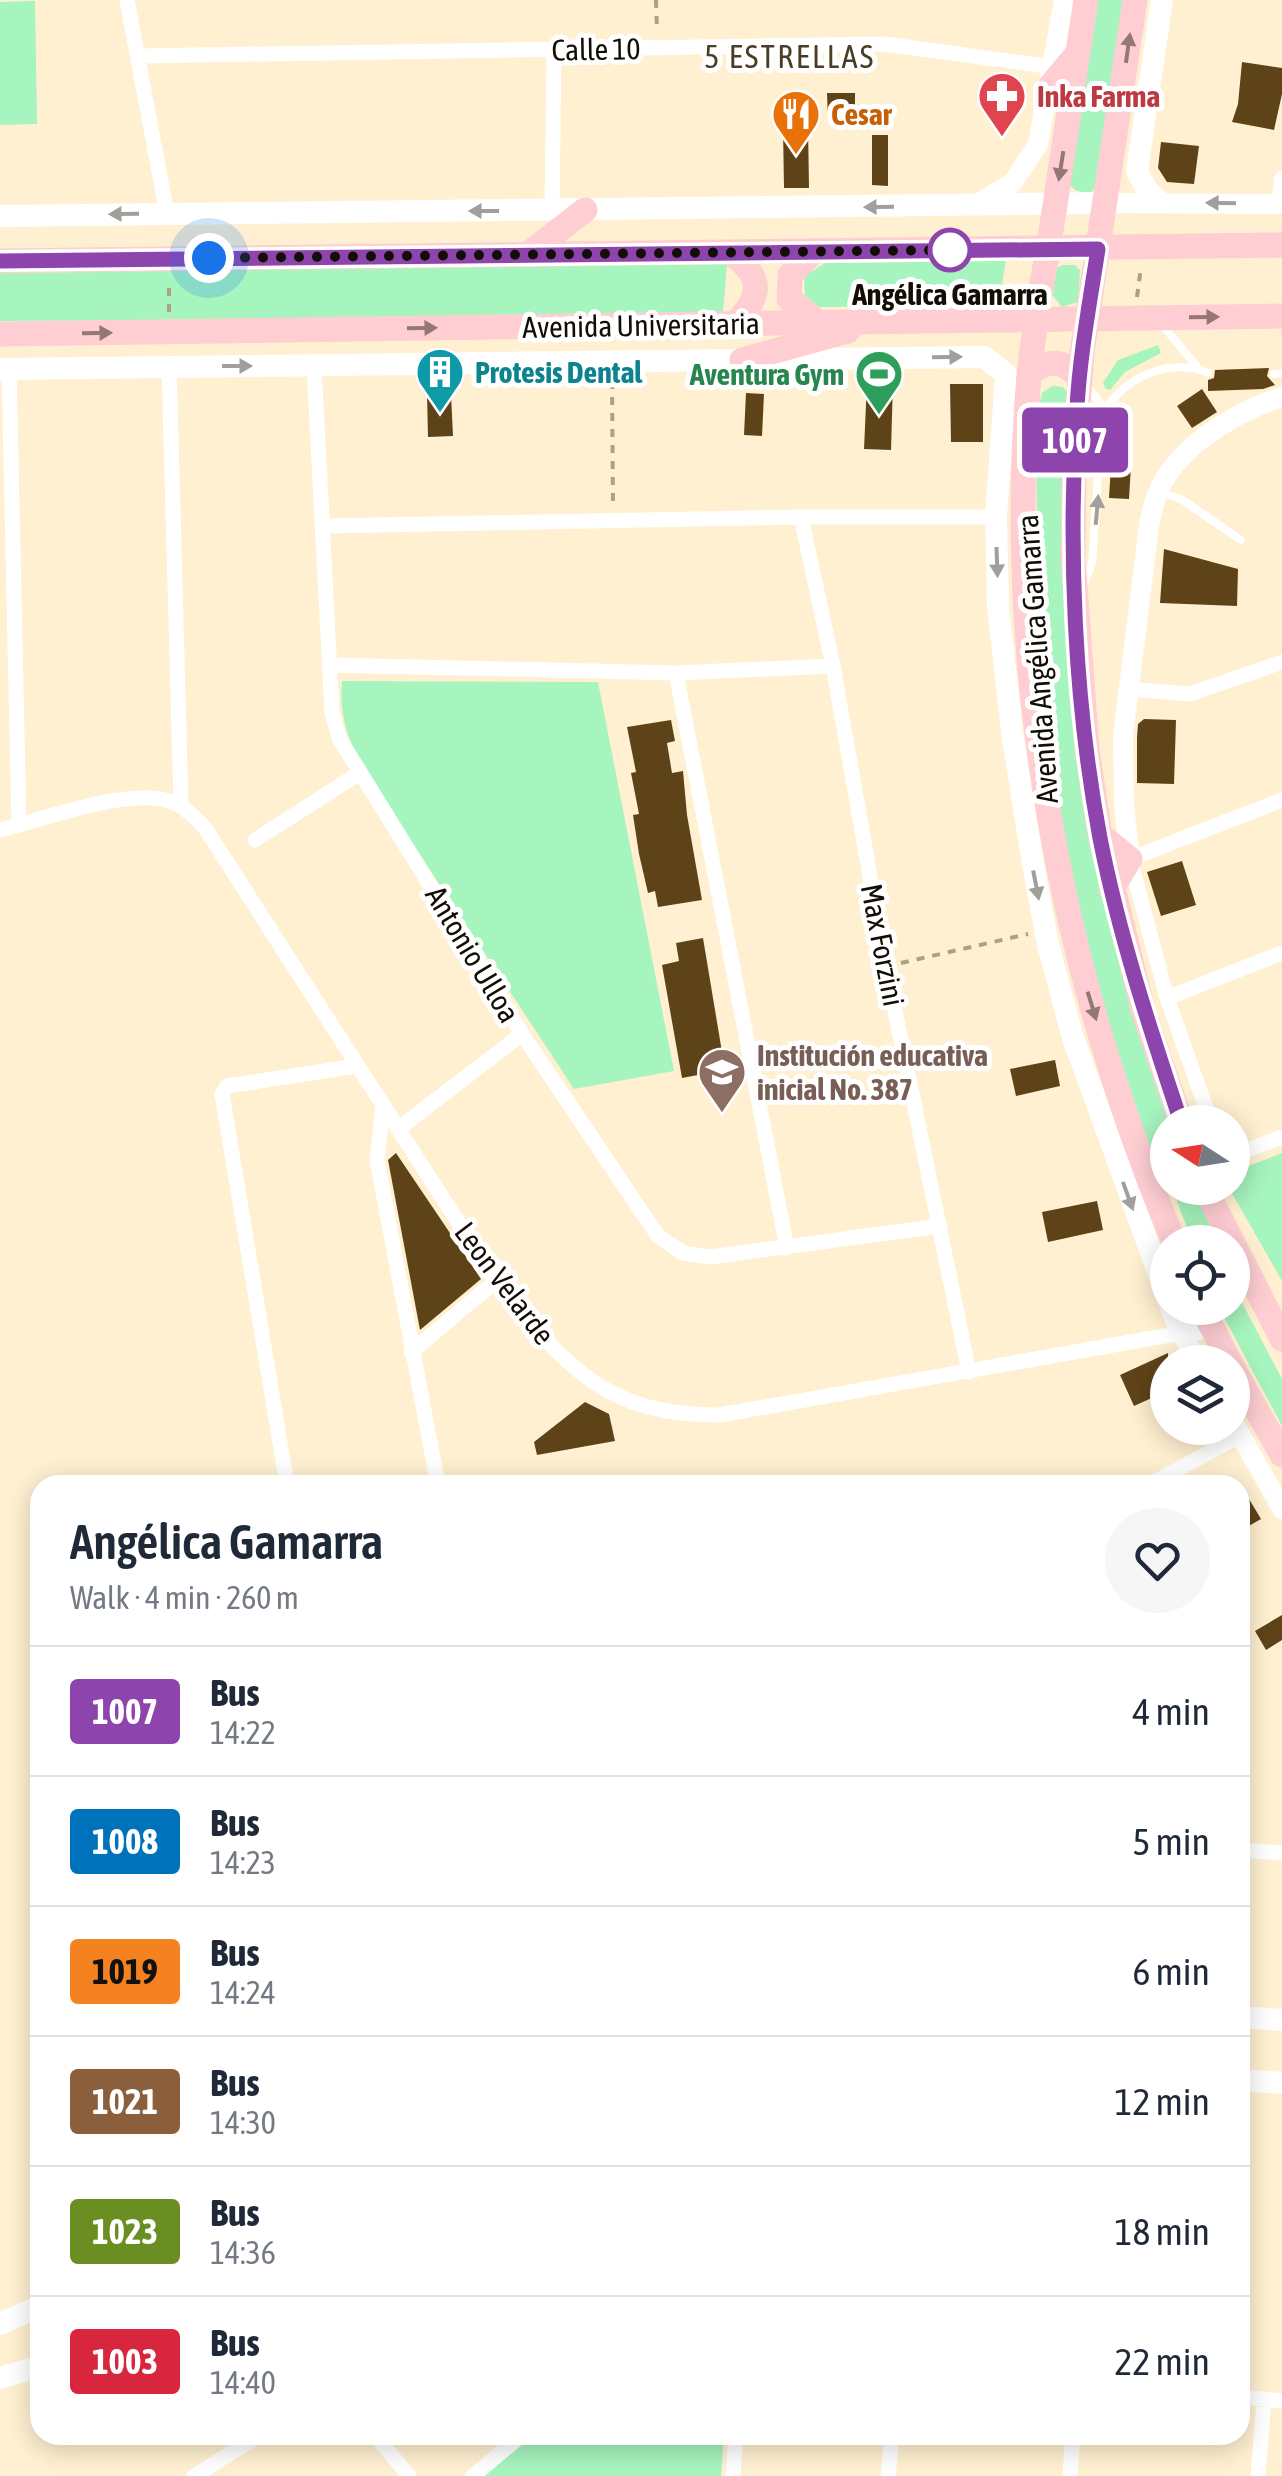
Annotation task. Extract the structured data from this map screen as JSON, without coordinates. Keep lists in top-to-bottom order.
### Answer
{
  "streets": {
    "main road": ["Avenida Universitaria", "Avenida Angélica Gamarra", "Leon Velarde"],
    "street": ["Calle 10", "Max Forzini", "Antonio Ulloa"]
  },
  "crossings": [
    ["Avenida Universitaria", "Avenida Angélica Gamarra"],
    ["Avenida Universitaria", "Antonio Ulloa"],
    ["Max Forzini", "Antonio Ulloa"],
    ["Max Forzini", "Leon Velarde"]
  ],
  "districts": ["5 ESTRELLAS"],
  "places": {
    "pharmacy": ["Inka Farma"],
    "restaurant": ["Cesar"],
    "other": ["Angélica Gamarra"],
    "building": ["Protesis Dental"],
    "sports": ["Aventura Gym"],
    "school or university": ["Institución educativa inicial No. 387"]
  },
  "lines": ["bus line 1007"],
  "north": "left",
  "page": {
    "on_map": "1007",
    "heading": ["Angélica Gamarra", "Walk · 4 min · 260 m"],
    "list": [
      {
        "mark": "1007",
        "name": "Bus",
        "note": "14:22",
        "value": "4 min"
      },
      {
        "mark": "1008",
        "name": "Bus",
        "note": "14:23",
        "value": "5 min"
      },
      {
        "mark": "1019",
        "name": "Bus",
        "note": "14:24",
        "value": "6 min"
      },
      {
        "mark": "1021",
        "name": "Bus",
        "note": "14:30",
        "value": "12 min"
      },
      {
        "mark": "1023",
        "name": "Bus",
        "note": "14:36",
        "value": "18 min"
      },
      {
        "mark": "1003",
        "name": "Bus",
        "note": "14:40",
        "value": "22 min"
      }
    ]
  }
}
